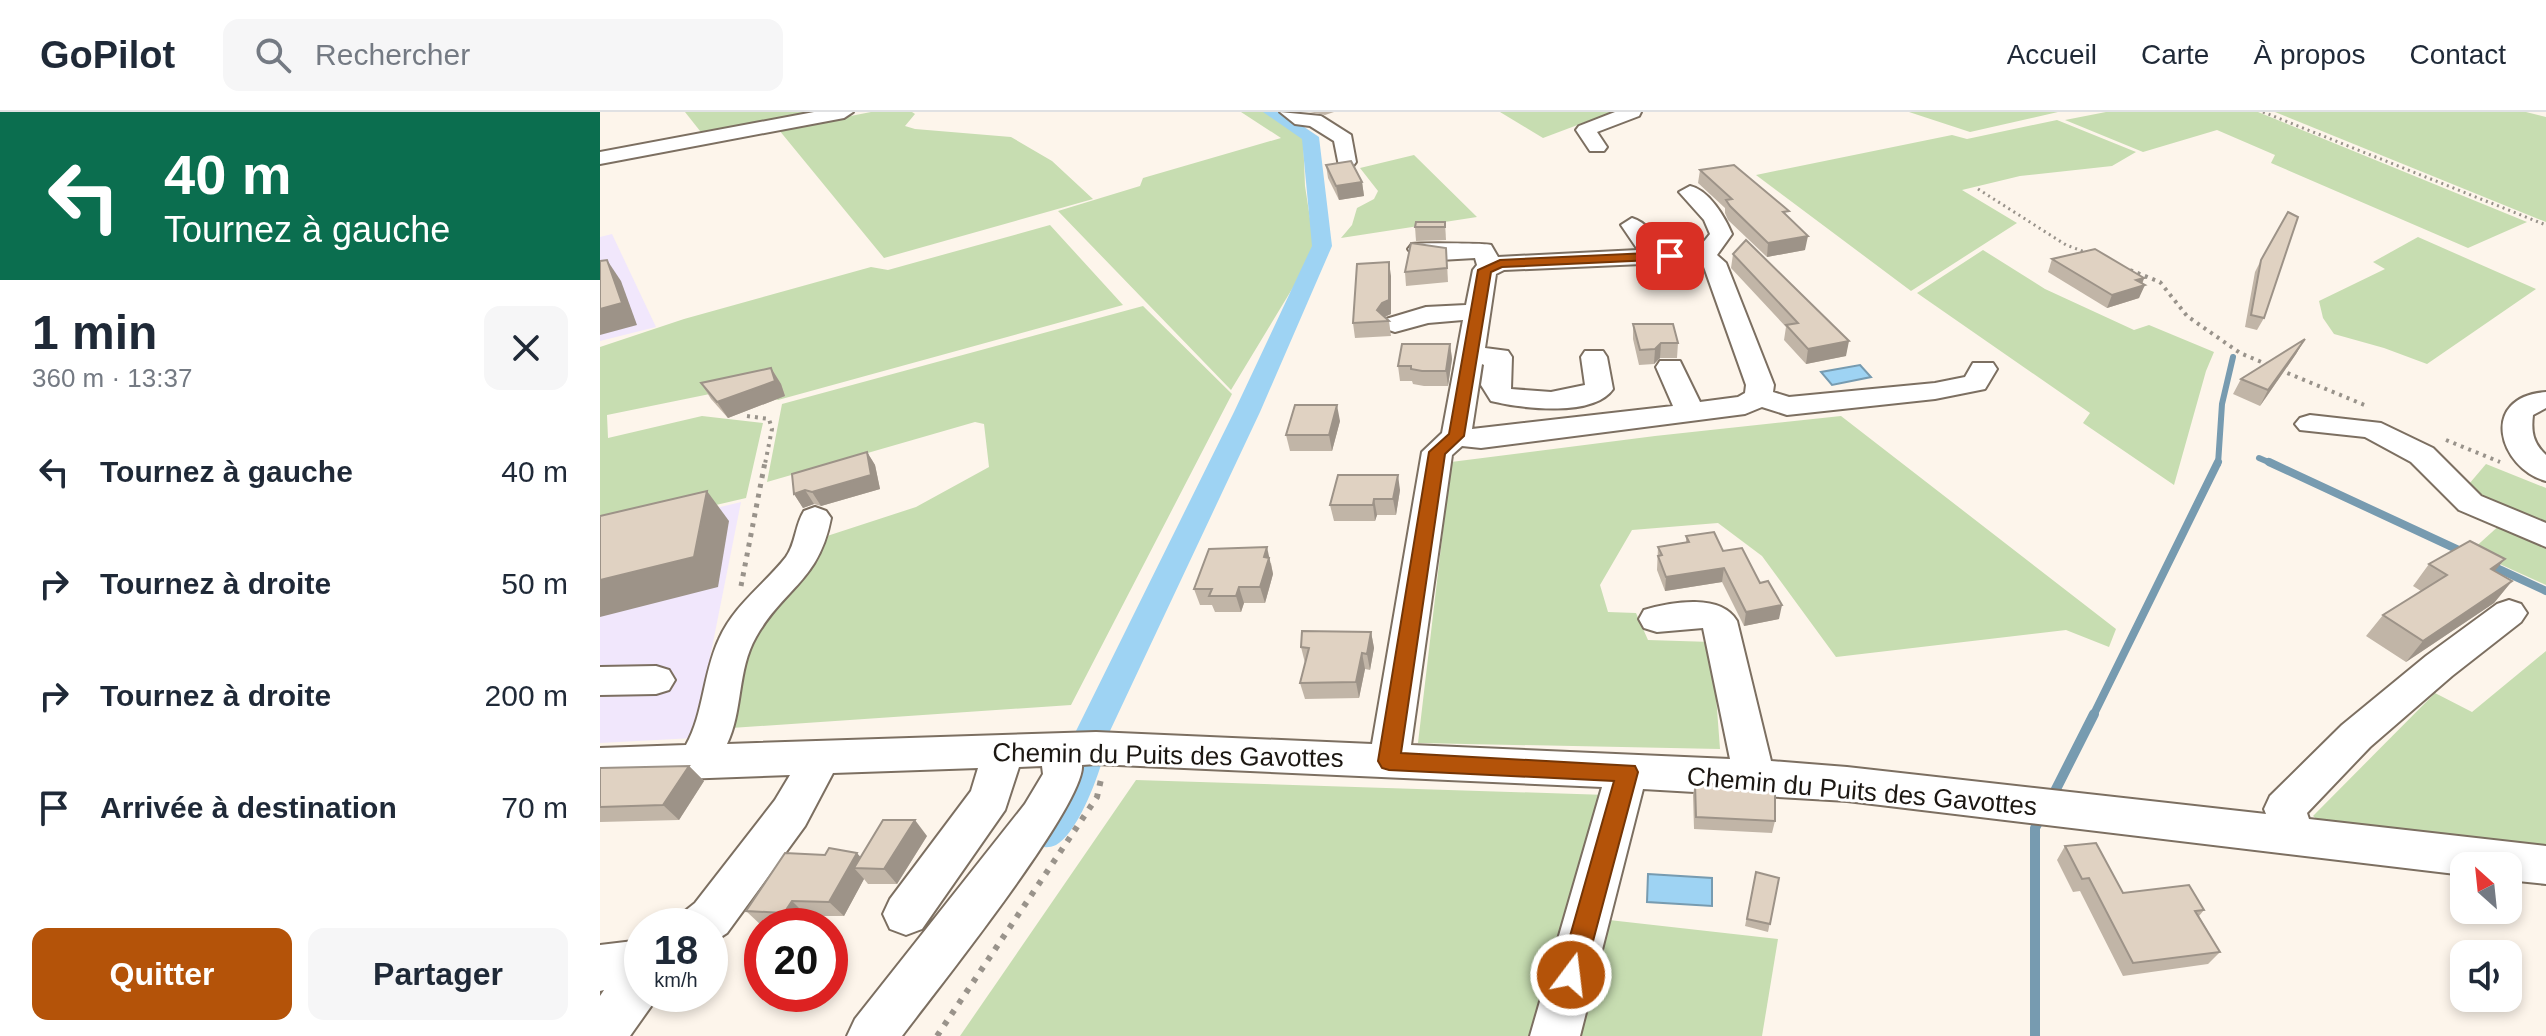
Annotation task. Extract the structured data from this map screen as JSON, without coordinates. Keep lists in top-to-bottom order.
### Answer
{
  "streets": {
    "street": ["Chemin du Puits des Gavottes"]
  },
  "north": "top left",
  "page": {
    "header": "GoPilot",
    "search": "Rechercher",
    "nav": [
      "Accueil",
      "Carte",
      "À propos",
      "Contact"
    ],
    "turn": ["40 m", "Tournez à gauche"],
    "heading": ["1 min", "360 m · 13:37"],
    "list": [
      {
        "name": "Tournez à gauche",
        "value": "40 m"
      },
      {
        "name": "Tournez à droite",
        "value": "50 m"
      },
      {
        "name": "Tournez à droite",
        "value": "200 m"
      },
      {
        "name": "Arrivée à destination",
        "value": "70 m"
      }
    ],
    "speed": "18 km/h",
    "limit": "20",
    "buttons": ["Quitter", "Partager"]
  }
}
